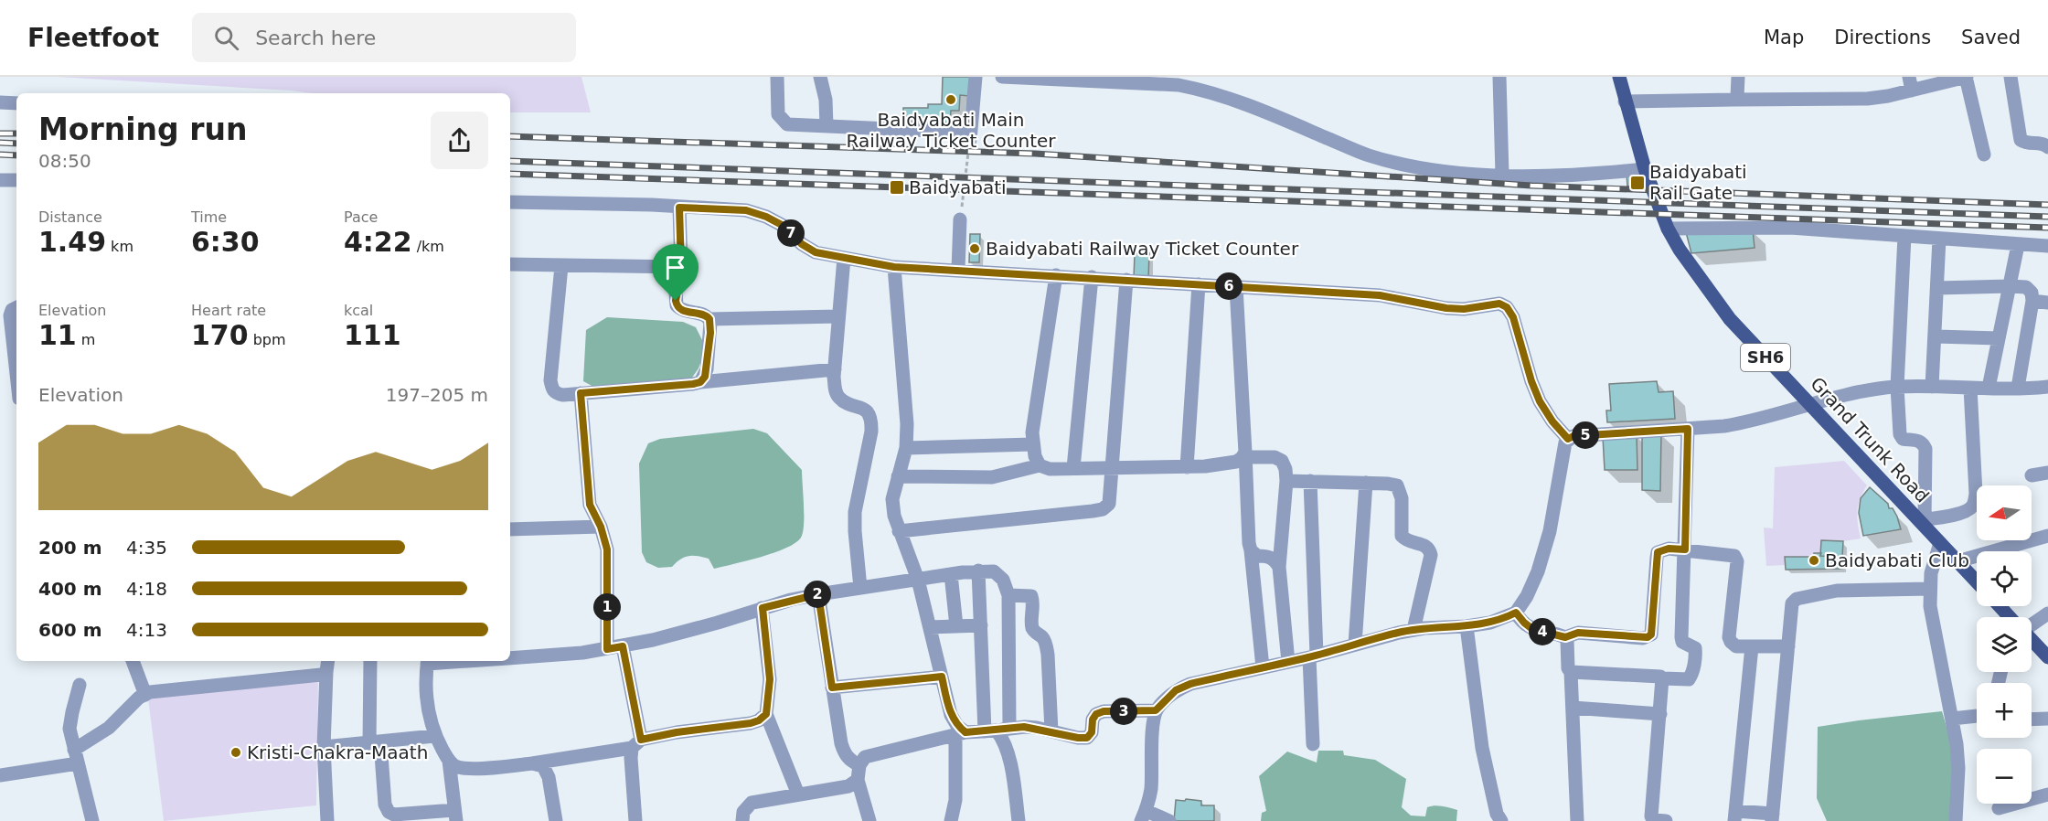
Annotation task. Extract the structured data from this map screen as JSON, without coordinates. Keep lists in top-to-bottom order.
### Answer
{
  "streets": {
    "main road": ["SH6", "Grand Trunk Road"]
  },
  "places": {
    "other": [
      "Baidyabati Main Railway Ticket Counter",
      "Baidyabati Railway Ticket Counter",
      "Baidyabati Club",
      "Kristi-Chakra-Maath"
    ],
    "transit": ["Baidyabati Rail Gate", "Baidyabati"]
  },
  "north": "left",
  "page": {
    "header": "Fleetfoot",
    "search": "Search here",
    "nav": ["Map", "Directions", "Saved"],
    "heading": ["Morning run", "08:50"],
    "stats": [
      ["Distance", "1.49 km"],
      ["Time", "6:30"],
      ["Pace", "4:22 /km"],
      ["Elevation", "11 m"],
      ["Heart rate", "170 bpm"],
      ["kcal", "111"]
    ],
    "pins": [
      "7",
      "6",
      "5",
      "2",
      "1",
      "4",
      "3"
    ],
    "chart": ["Elevation", "197–205 m"],
    "map_buttons": ["+", "−"],
    "list": [
      {
        "name": "200 m",
        "note": "4:35"
      },
      {
        "name": "400 m",
        "note": "4:18"
      },
      {
        "name": "600 m",
        "note": "4:13"
      }
    ]
  }
}
